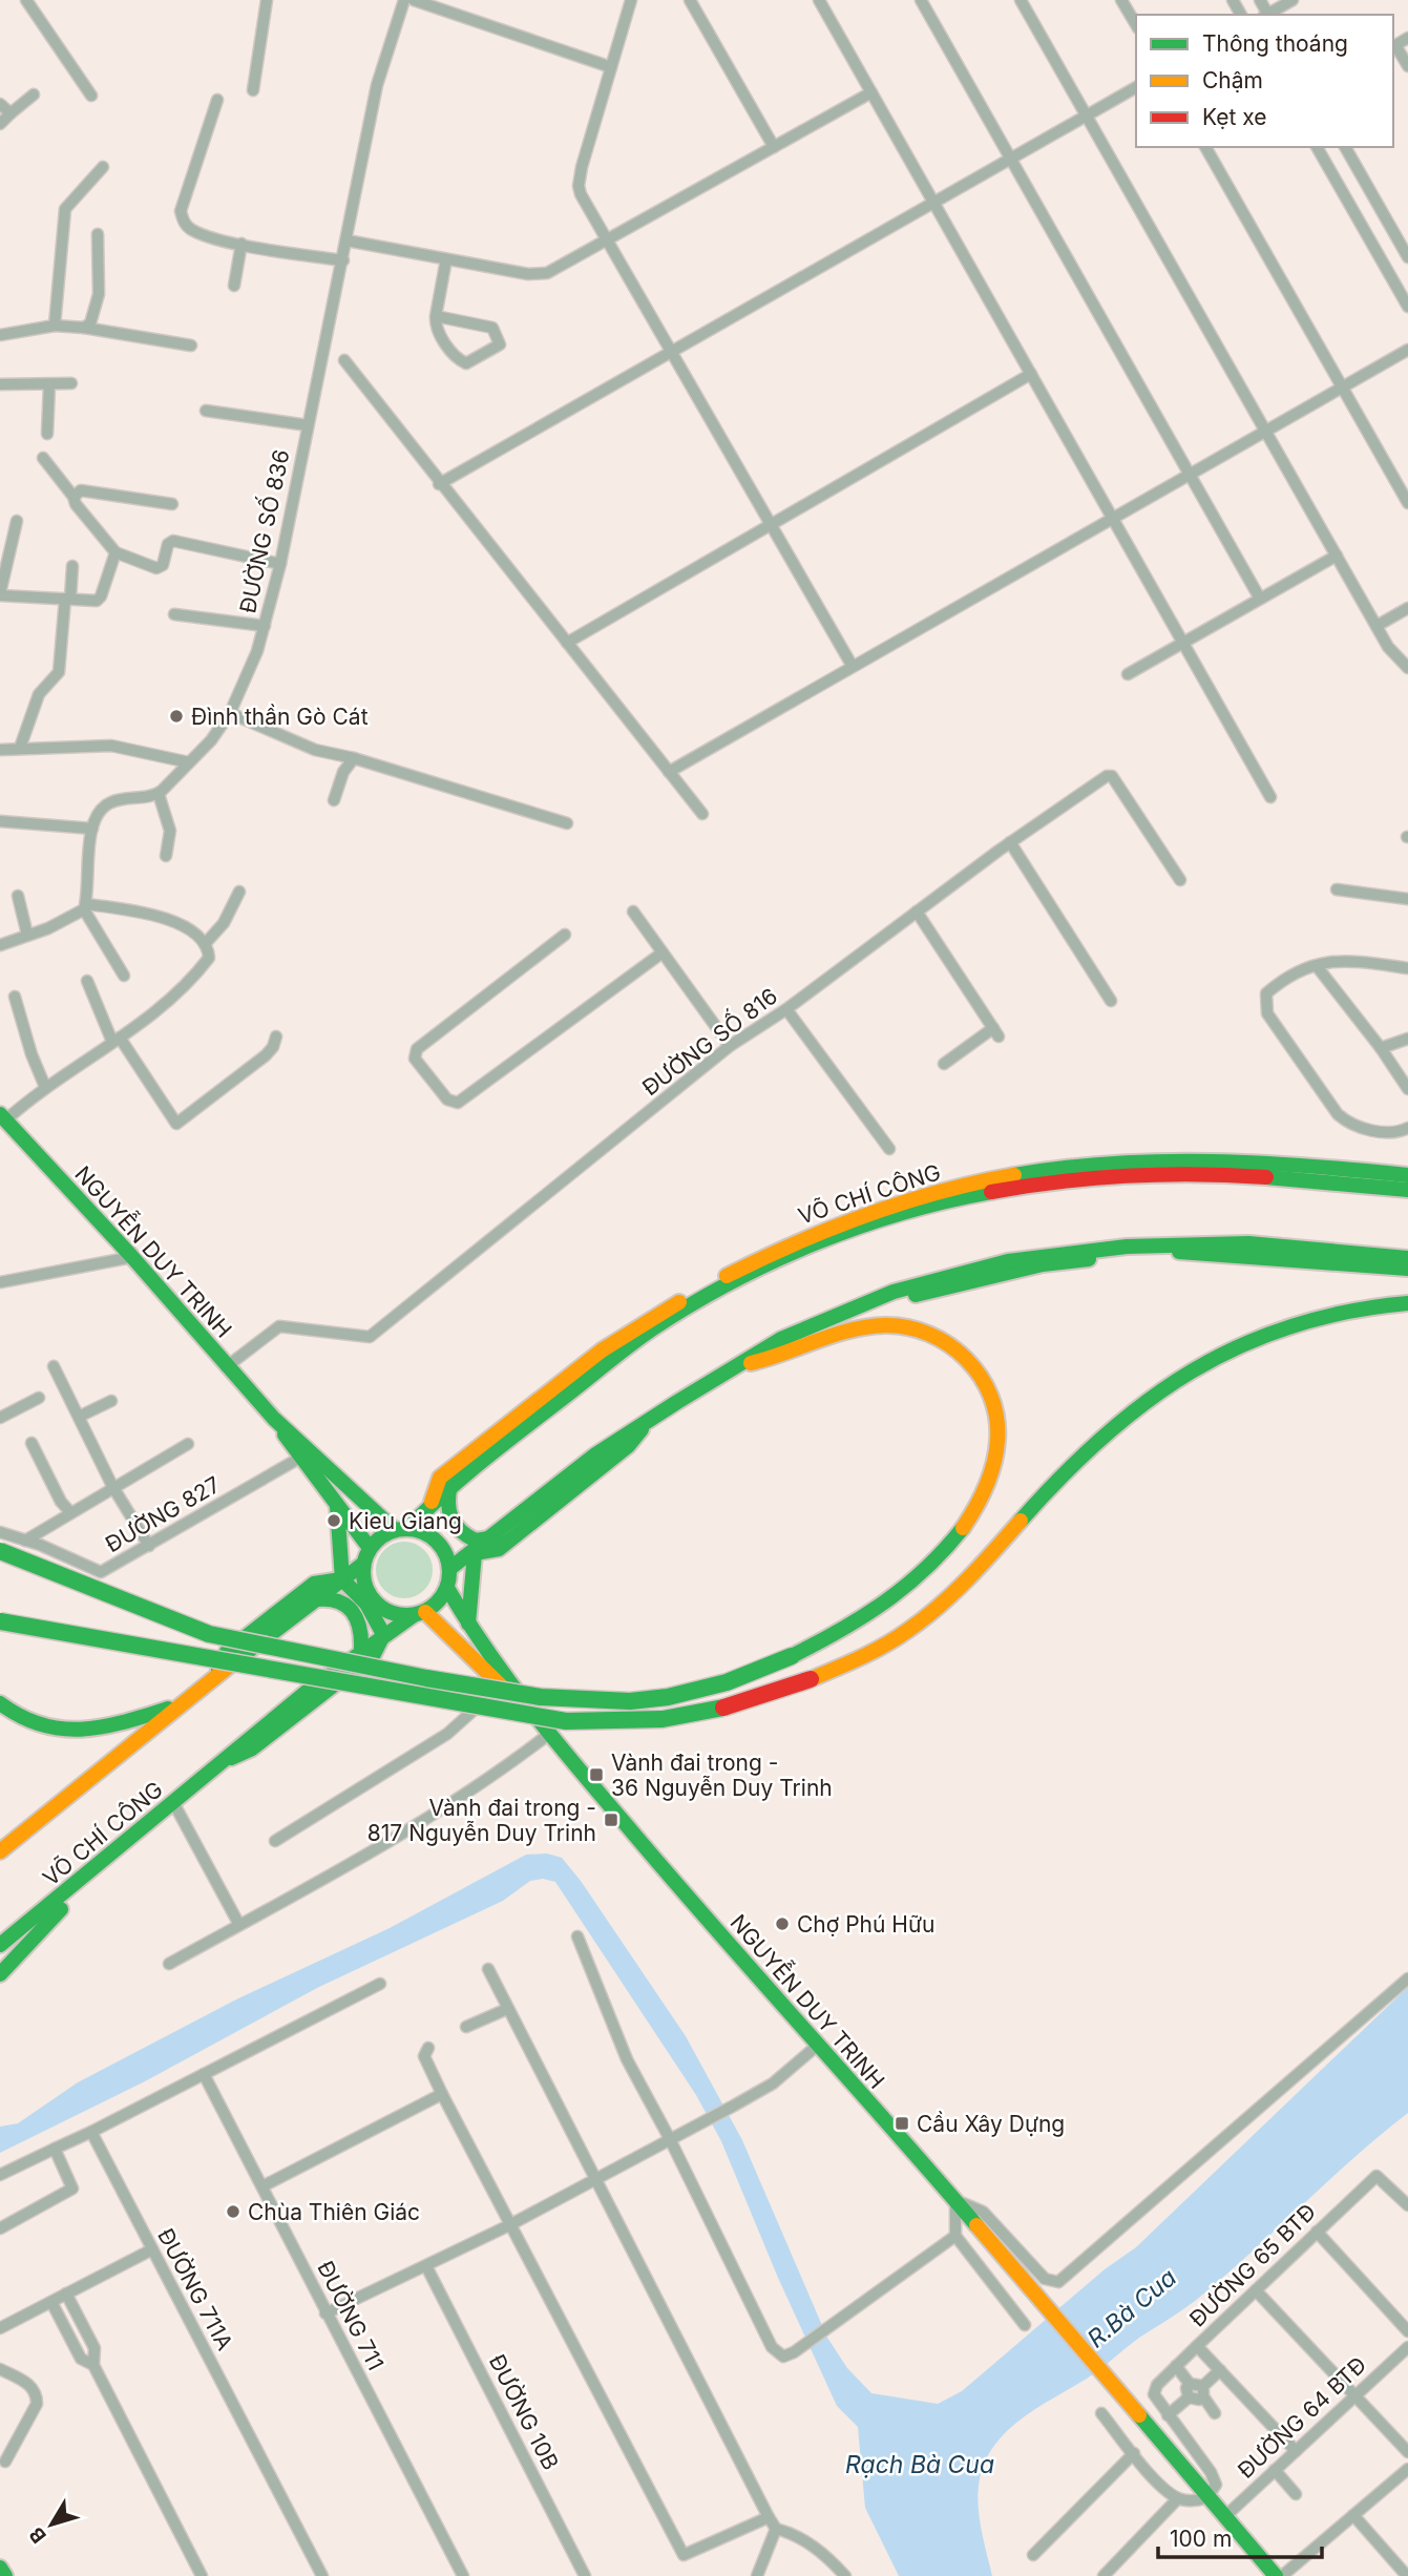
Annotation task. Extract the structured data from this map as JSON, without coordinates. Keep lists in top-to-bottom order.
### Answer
{
  "streets": {
    "main road": ["VÕ CHÍ CÔNG", "NGUYỄN DUY TRINH"],
    "street": [
      "ĐƯỜNG SỐ 836",
      "ĐƯỜNG SỐ 816",
      "ĐƯỜNG 827",
      "ĐƯỜNG 65 BTĐ",
      "ĐƯỜNG 711A",
      "ĐƯỜNG 711",
      "ĐƯỜNG 10B",
      "ĐƯỜNG 64 BTĐ"
    ]
  },
  "crossings": [
    ["ĐƯỜNG SỐ 816", "NGUYỄN DUY TRINH"],
    ["VÕ CHÍ CÔNG", "NGUYỄN DUY TRINH"],
    ["NGUYỄN DUY TRINH", "ĐƯỜNG 827"],
    ["ĐƯỜNG 65 BTĐ", "ĐƯỜNG 64 BTĐ"]
  ],
  "water": ["R.Bà Cua", "Rạch Bà Cua"],
  "places": {
    "other": [
      "Đình thần Gò Cát",
      "Kieu Giang",
      "Chợ Phú Hữu",
      "Chùa Thiên Giác"
    ],
    "transit": ["Vành đai trong - 36 Nguyễn Duy Trinh", "Vành đai trong - 817 Nguyễn Duy Trinh", "Cầu Xây Dựng"]
  },
  "legend": ["Thông thoáng", "Chậm", "Kẹt xe"],
  "scale_bar": "100 m",
  "north": "bottom left"
}
